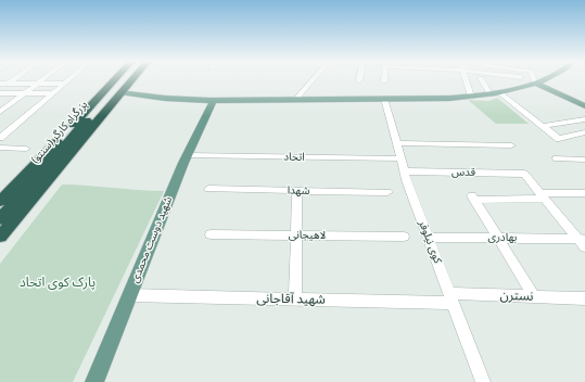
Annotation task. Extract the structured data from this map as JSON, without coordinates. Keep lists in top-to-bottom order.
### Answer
{
  "streets": {
    "highway": ["بزرگراه کارگر (سنتو)"],
    "main road": ["شهید دوست محمدی"],
    "street": [
      "اتحاد",
      "قدس",
      "شهدا",
      "لاهیجانی",
      "بهادری",
      "کوی نیلوفر",
      "نسترن",
      "شهید آقاجانی"
    ]
  },
  "crossings": [
    ["اتحاد", "شهید دوست محمدی"],
    ["اتحاد", "کوی نیلوفر"],
    ["قدس", "کوی نیلوفر"],
    ["بهادری", "کوی نیلوفر"],
    ["شهید دوست محمدی", "شهید آقاجانی"],
    ["کوی نیلوفر", "نسترن"],
    ["کوی نیلوفر", "شهید آقاجانی"],
    ["نسترن", "شهید آقاجانی"]
  ],
  "parks": ["پارک کوی اتحاد"]
}
